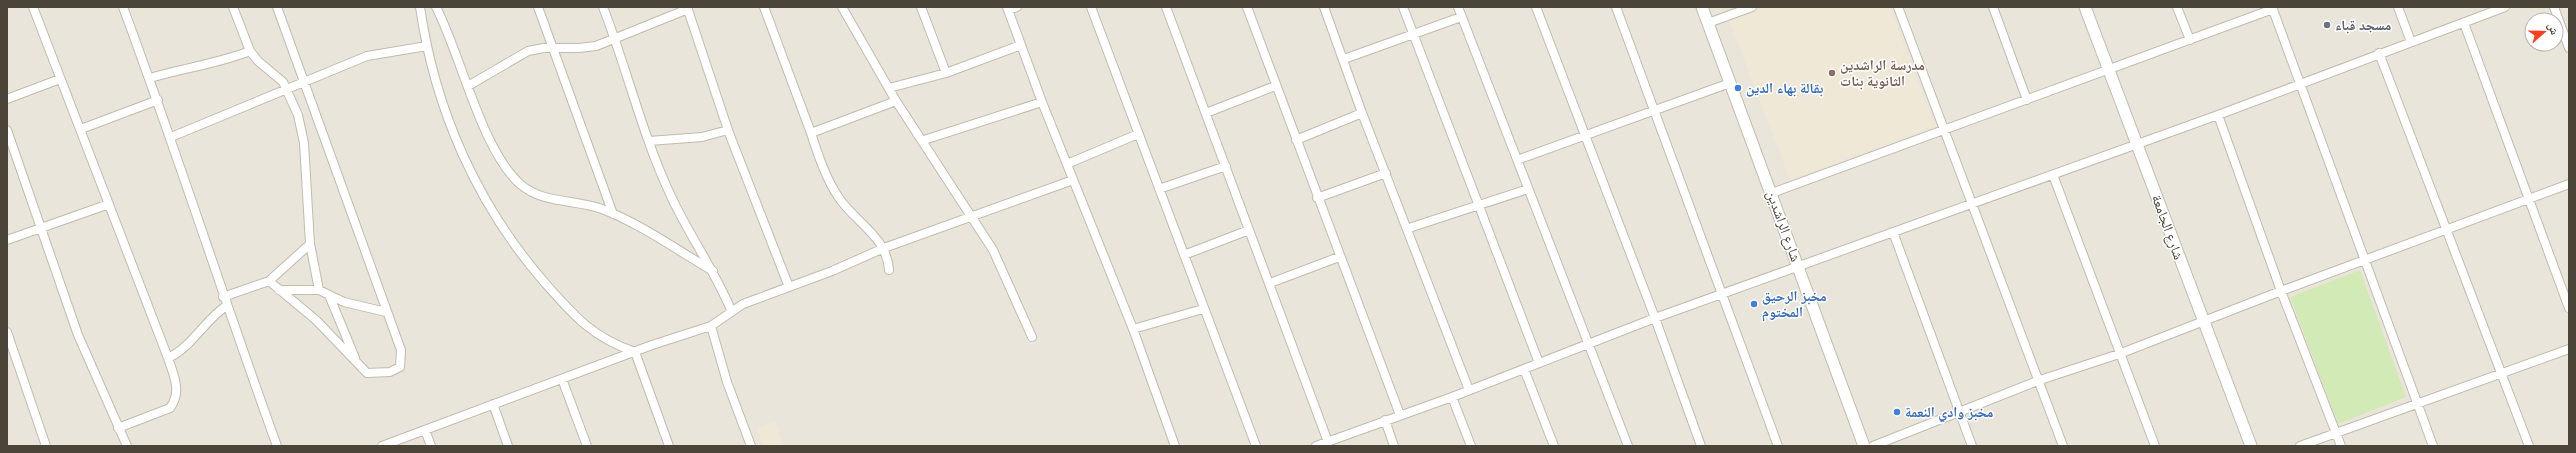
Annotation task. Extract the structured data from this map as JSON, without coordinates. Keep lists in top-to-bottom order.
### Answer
{
  "streets": {
    "street": ["شارع الراشدين", "شارع الجامعة"]
  },
  "places": [
    "مسجد قباء",
    "مدرسة الراشدين الثانوية بنات",
    "بقالة بهاء الدين",
    "مخبز الرحيق المختوم",
    "مخبز وادي النعمة"
  ],
  "north": "right"
}
